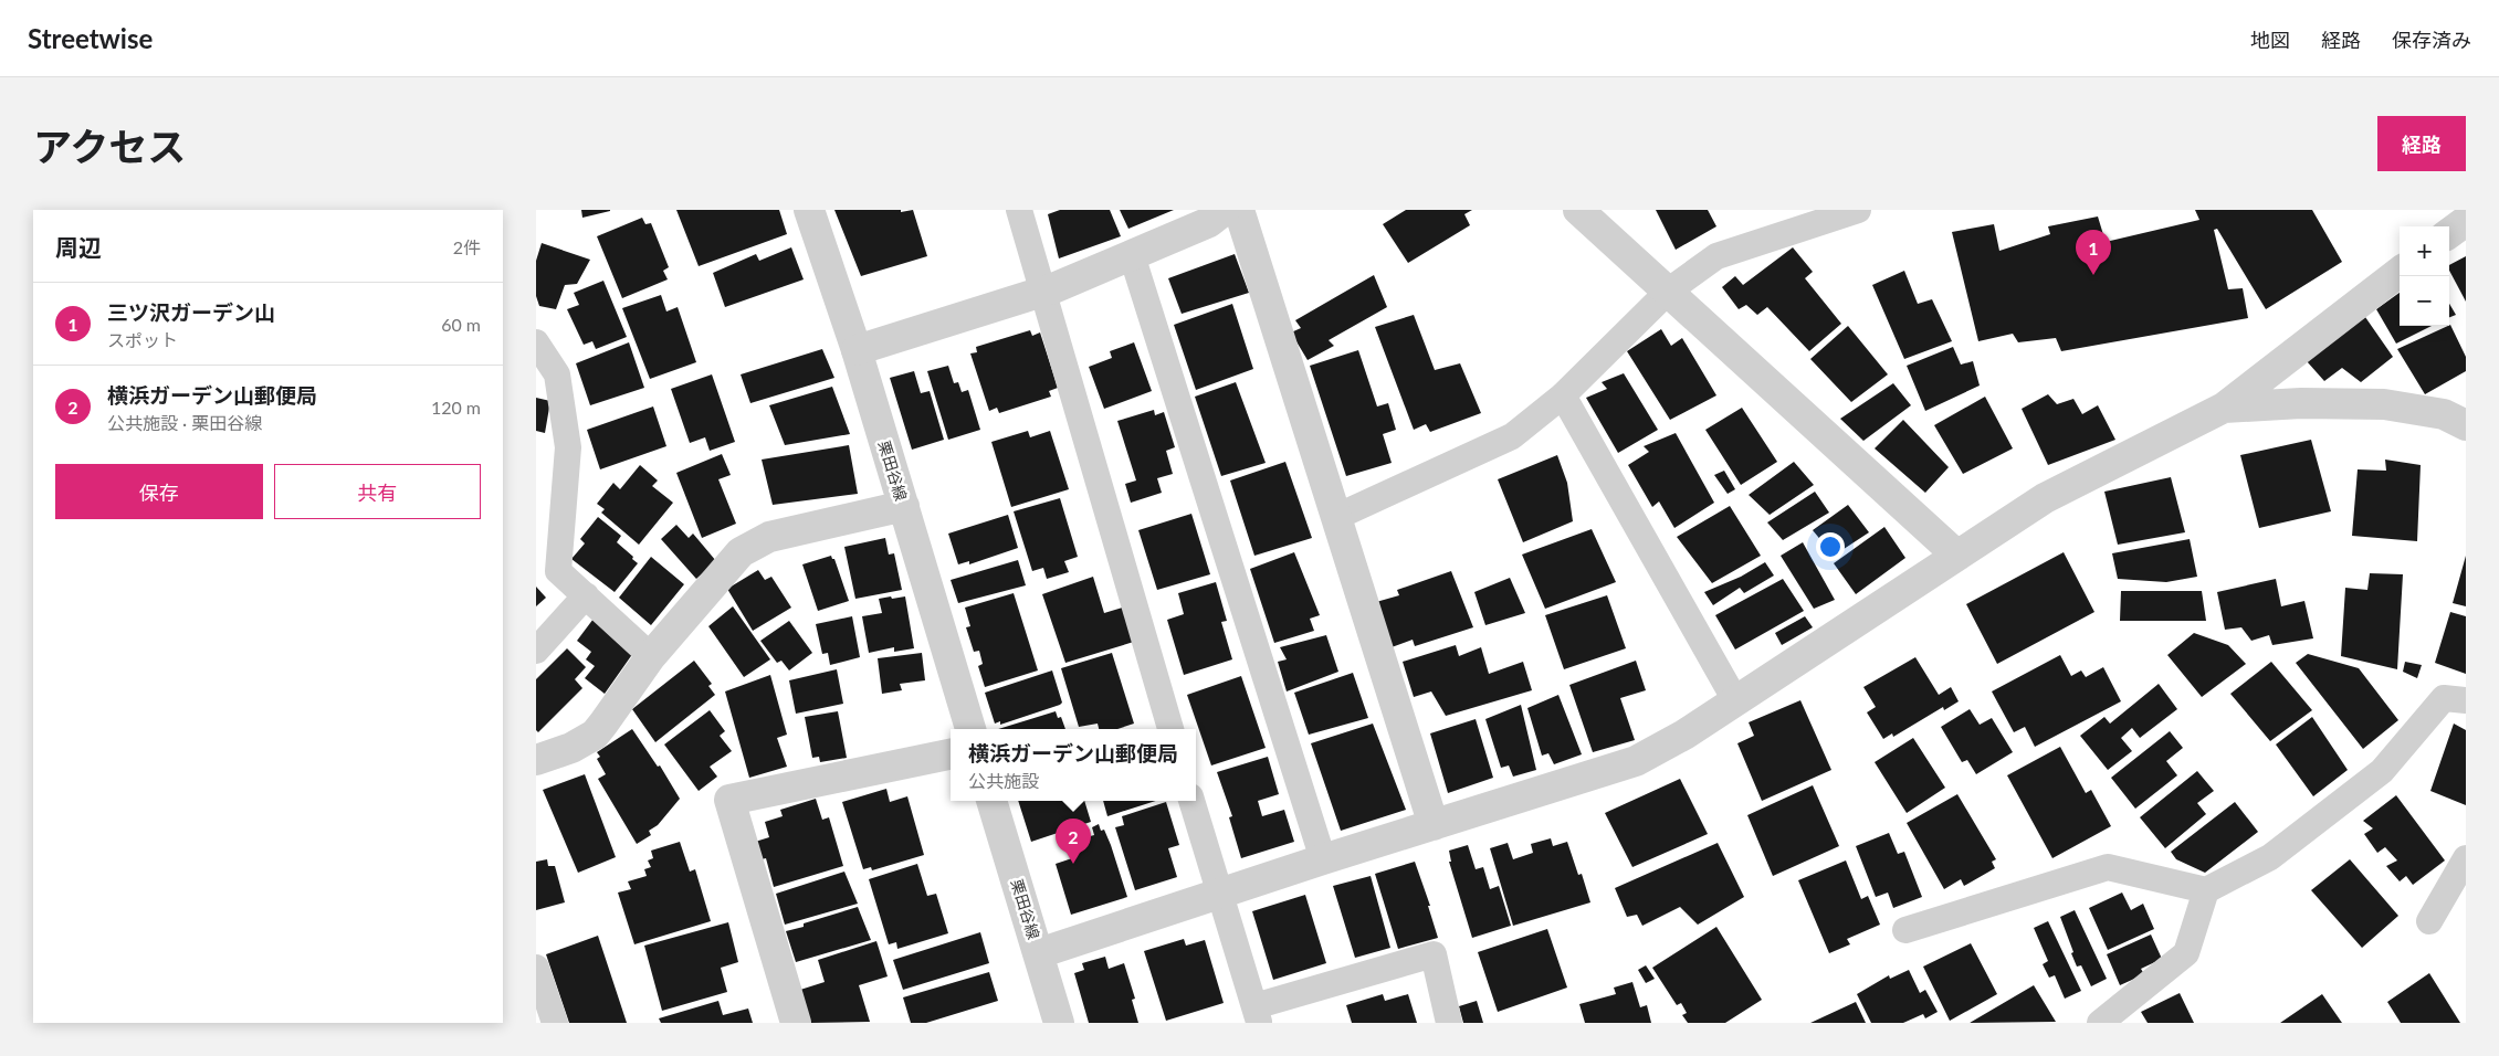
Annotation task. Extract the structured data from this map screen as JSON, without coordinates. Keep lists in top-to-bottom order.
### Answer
{
  "streets": {
    "street": ["栗田谷線"]
  },
  "page": {
    "header": "Streetwise",
    "nav": ["地図", "経路", "保存済み"],
    "title": "アクセス",
    "buttons": [
      "経路",
      ["保存", "共有"]
    ],
    "heading": ["周辺", "2件"],
    "map_buttons": ["+", "−"],
    "pins": ["1", "2"],
    "list": [
      {
        "mark": "1",
        "name": "三ツ沢ガーデン山",
        "note": "スポット",
        "value": "60 m"
      },
      {
        "mark": "2",
        "name": "横浜ガーデン山郵便局",
        "note": "公共施設 · 栗田谷線",
        "value": "120 m"
      }
    ],
    "popup": ["横浜ガーデン山郵便局", "公共施設"]
  }
}
